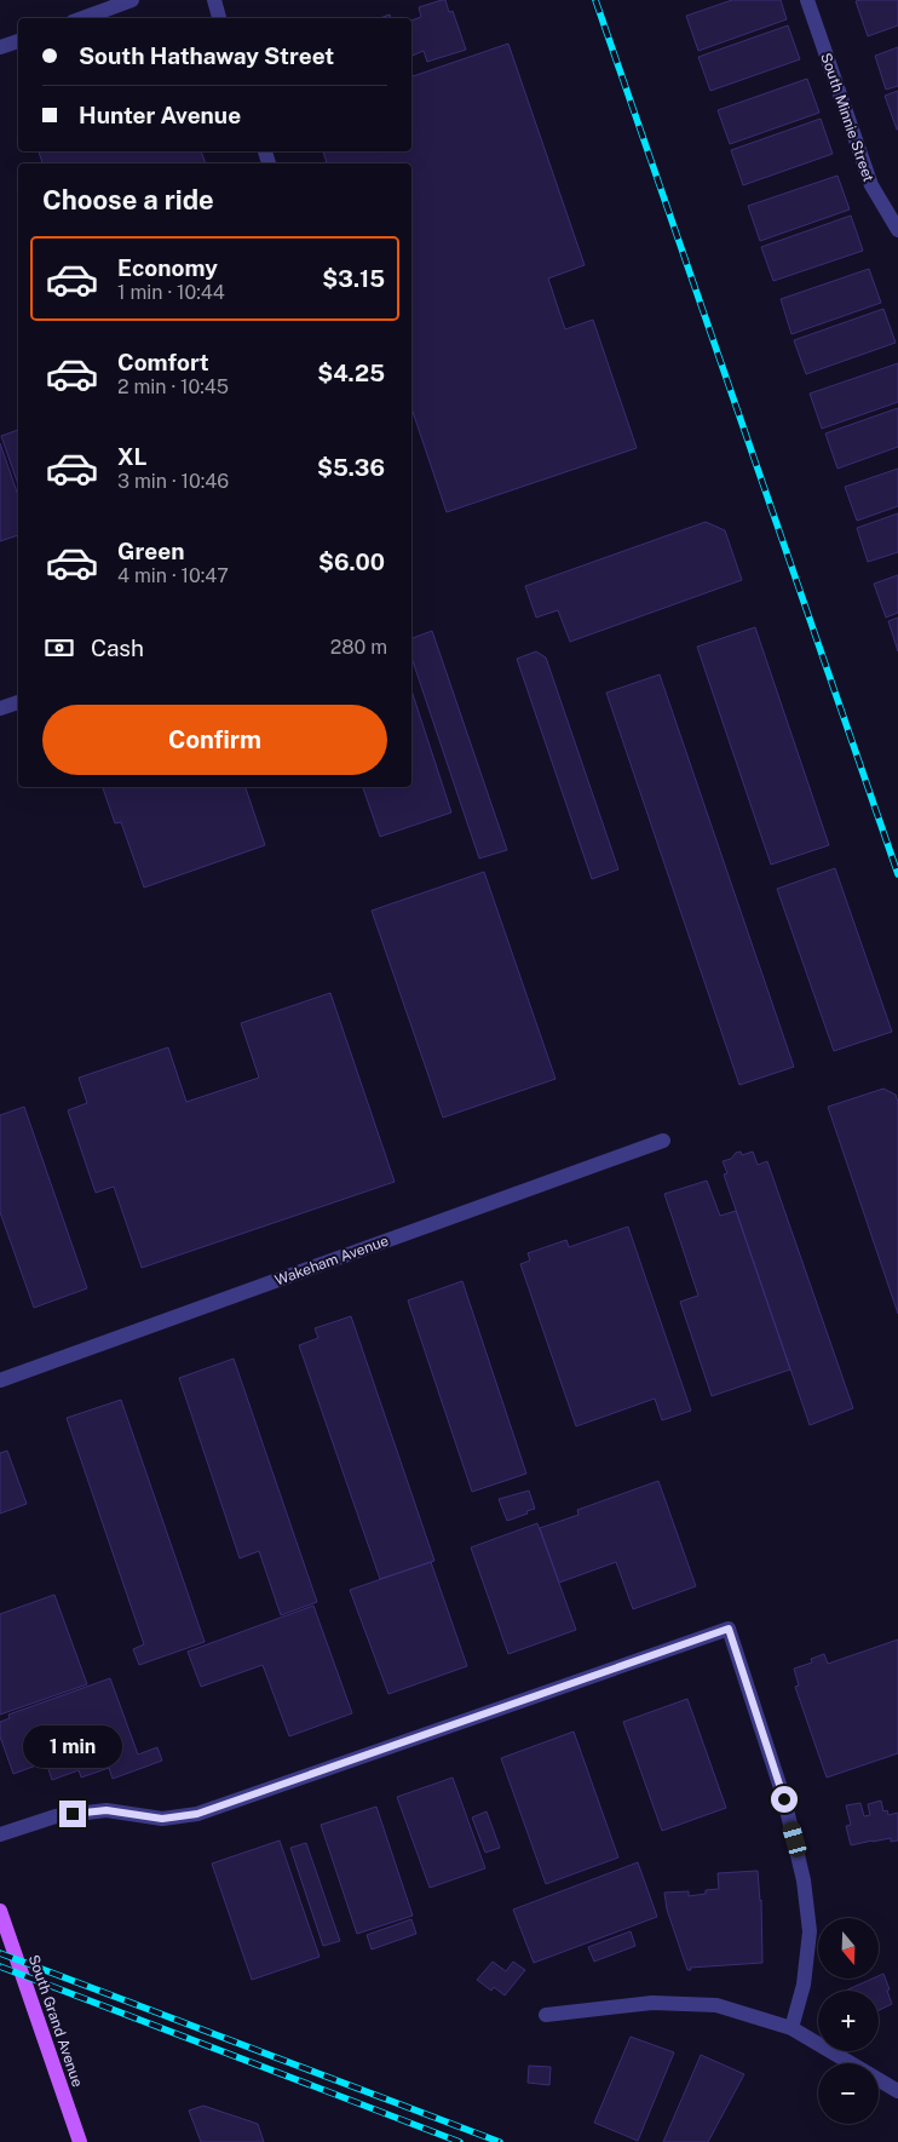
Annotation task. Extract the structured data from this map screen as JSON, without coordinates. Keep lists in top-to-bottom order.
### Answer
{
  "streets": {
    "main road": ["South Grand Avenue"],
    "street": ["South Minnie Street", "Wakeham Avenue"]
  },
  "north": "bottom",
  "page": {
    "banner": ["South Hathaway Street", "Hunter Avenue"],
    "heading": "Choose a ride",
    "list": [
      {
        "name": "Economy",
        "note": "1 min · 10:44",
        "value": "$3.15"
      },
      {
        "name": "Comfort",
        "note": "2 min · 10:45",
        "value": "$4.25"
      },
      {
        "name": "XL",
        "note": "3 min · 10:46",
        "value": "$5.36"
      },
      {
        "name": "Green",
        "note": "4 min · 10:47",
        "value": "$6.00"
      }
    ],
    "pay": ["Cash", "280 m"],
    "buttons": "Confirm",
    "bubble": "1 min",
    "map_buttons": ["+", "−"]
  }
}
